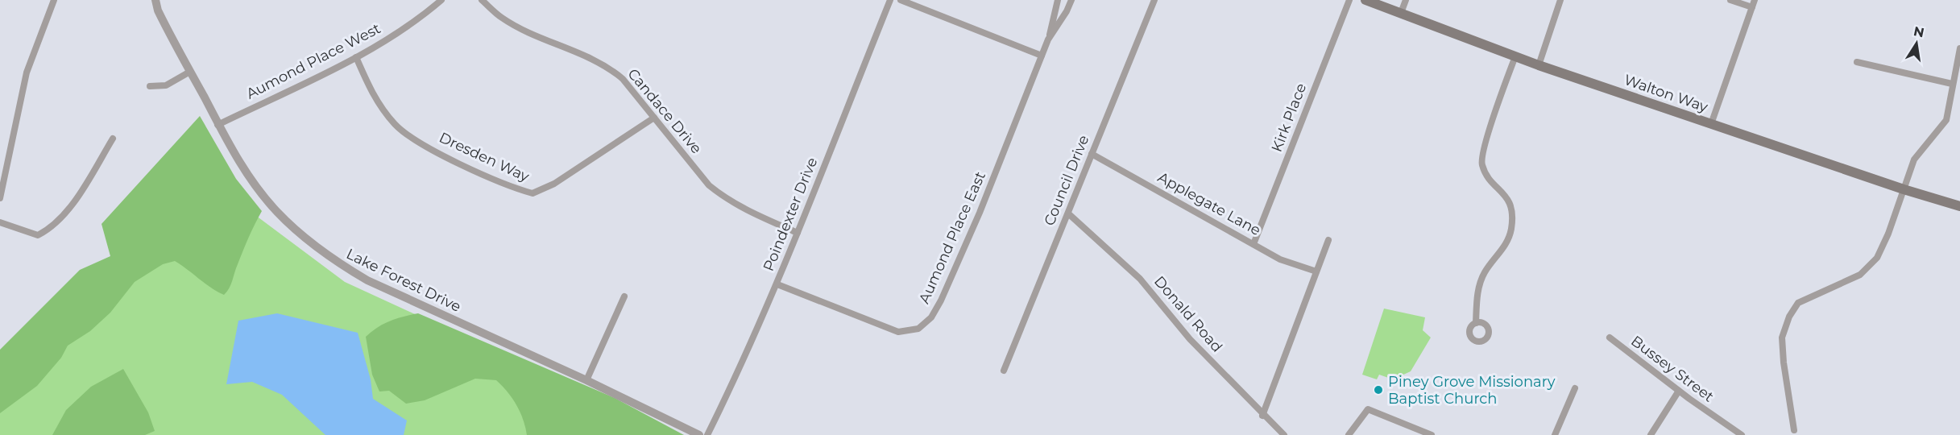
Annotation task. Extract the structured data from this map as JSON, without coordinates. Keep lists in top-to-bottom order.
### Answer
{
  "streets": {
    "main road": ["Walton Way"],
    "street": [
      "Aumond Place West",
      "Candace Drive",
      "Kirk Place",
      "Dresden Way",
      "Council Drive",
      "Applegate Lane",
      "Poindexter Drive",
      "Aumond Place East",
      "Lake Forest Drive",
      "Donald Road",
      "Bussey Street"
    ]
  },
  "crossings": [
    ["Aumond Place West", "Dresden Way"],
    ["Aumond Place West", "Lake Forest Drive"],
    ["Candace Drive", "Dresden Way"],
    ["Candace Drive", "Poindexter Drive"],
    ["Kirk Place", "Applegate Lane"],
    ["Council Drive", "Applegate Lane"],
    ["Council Drive", "Donald Road"],
    ["Poindexter Drive", "Aumond Place East"]
  ],
  "places": ["Piney Grove Missionary Baptist Church"],
  "north": "top"
}
